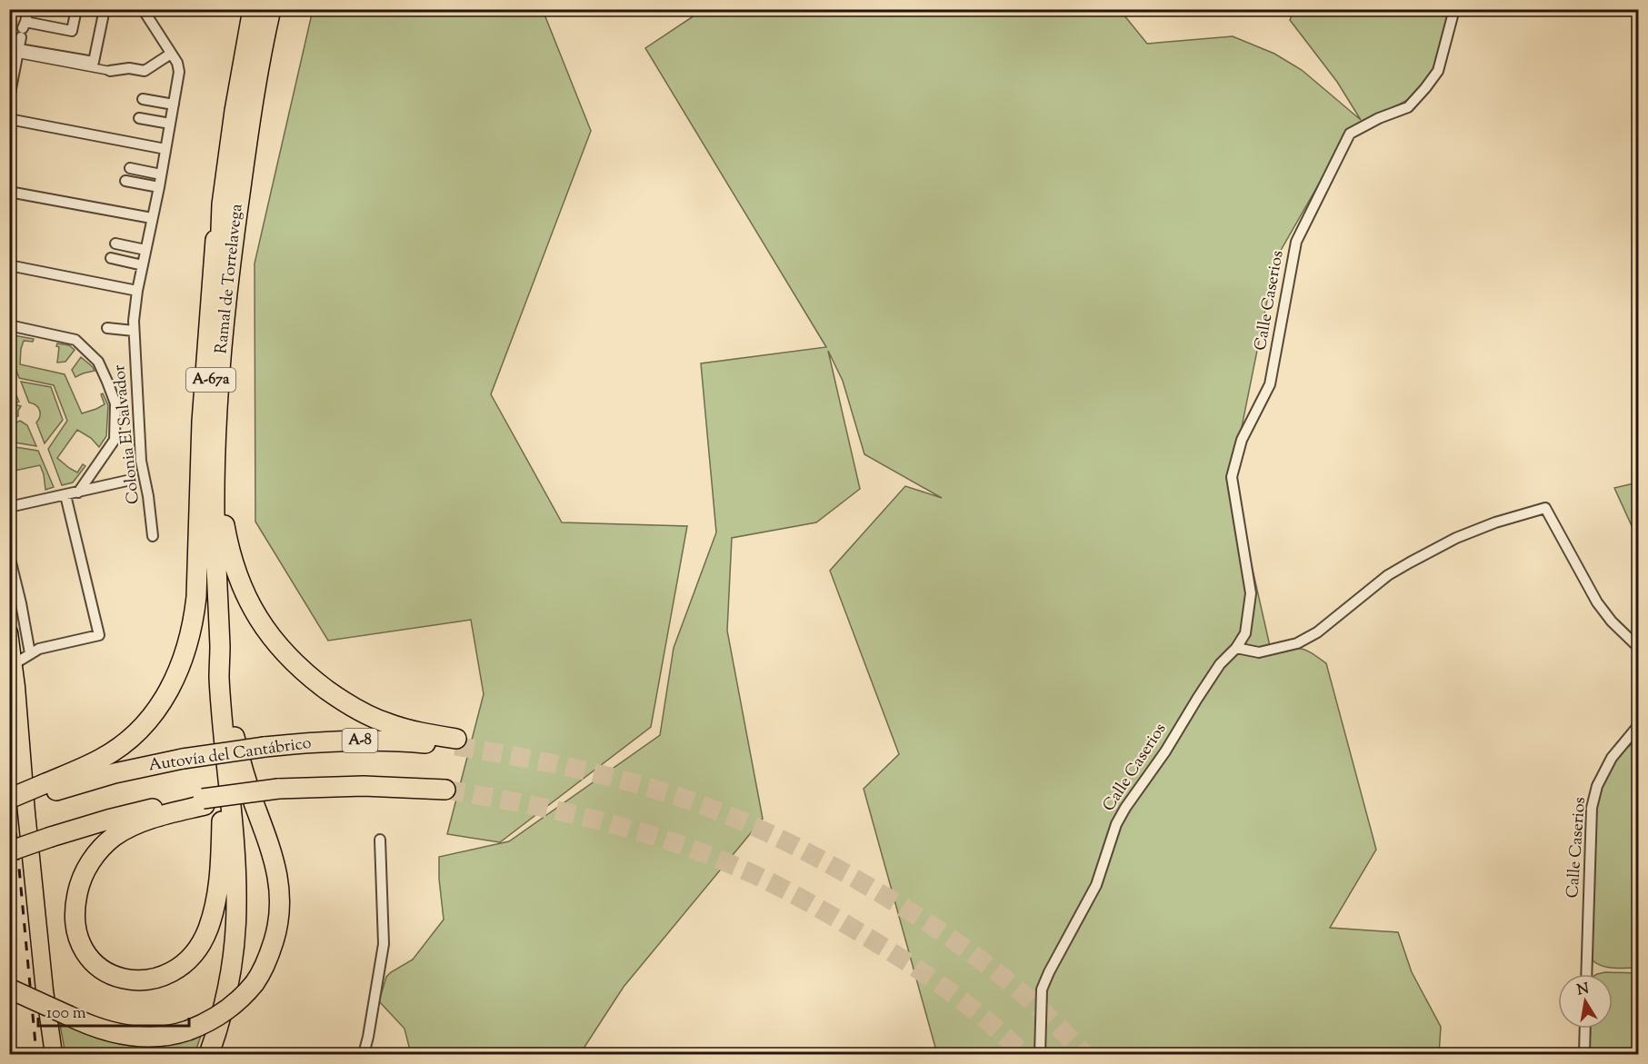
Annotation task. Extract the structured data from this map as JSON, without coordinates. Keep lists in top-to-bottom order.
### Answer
{
  "streets": {
    "highway": [
      "Ramal de Torrelavega",
      "A-67a",
      "A-8",
      "Autovía del Cantábrico"
    ],
    "street": ["Calle Caserios", "Colonia El Salvador"]
  },
  "crossings": [
    ["Ramal de Torrelavega", "Autovía del Cantábrico"]
  ],
  "scale_bar": "100 m",
  "north": "top"
}
